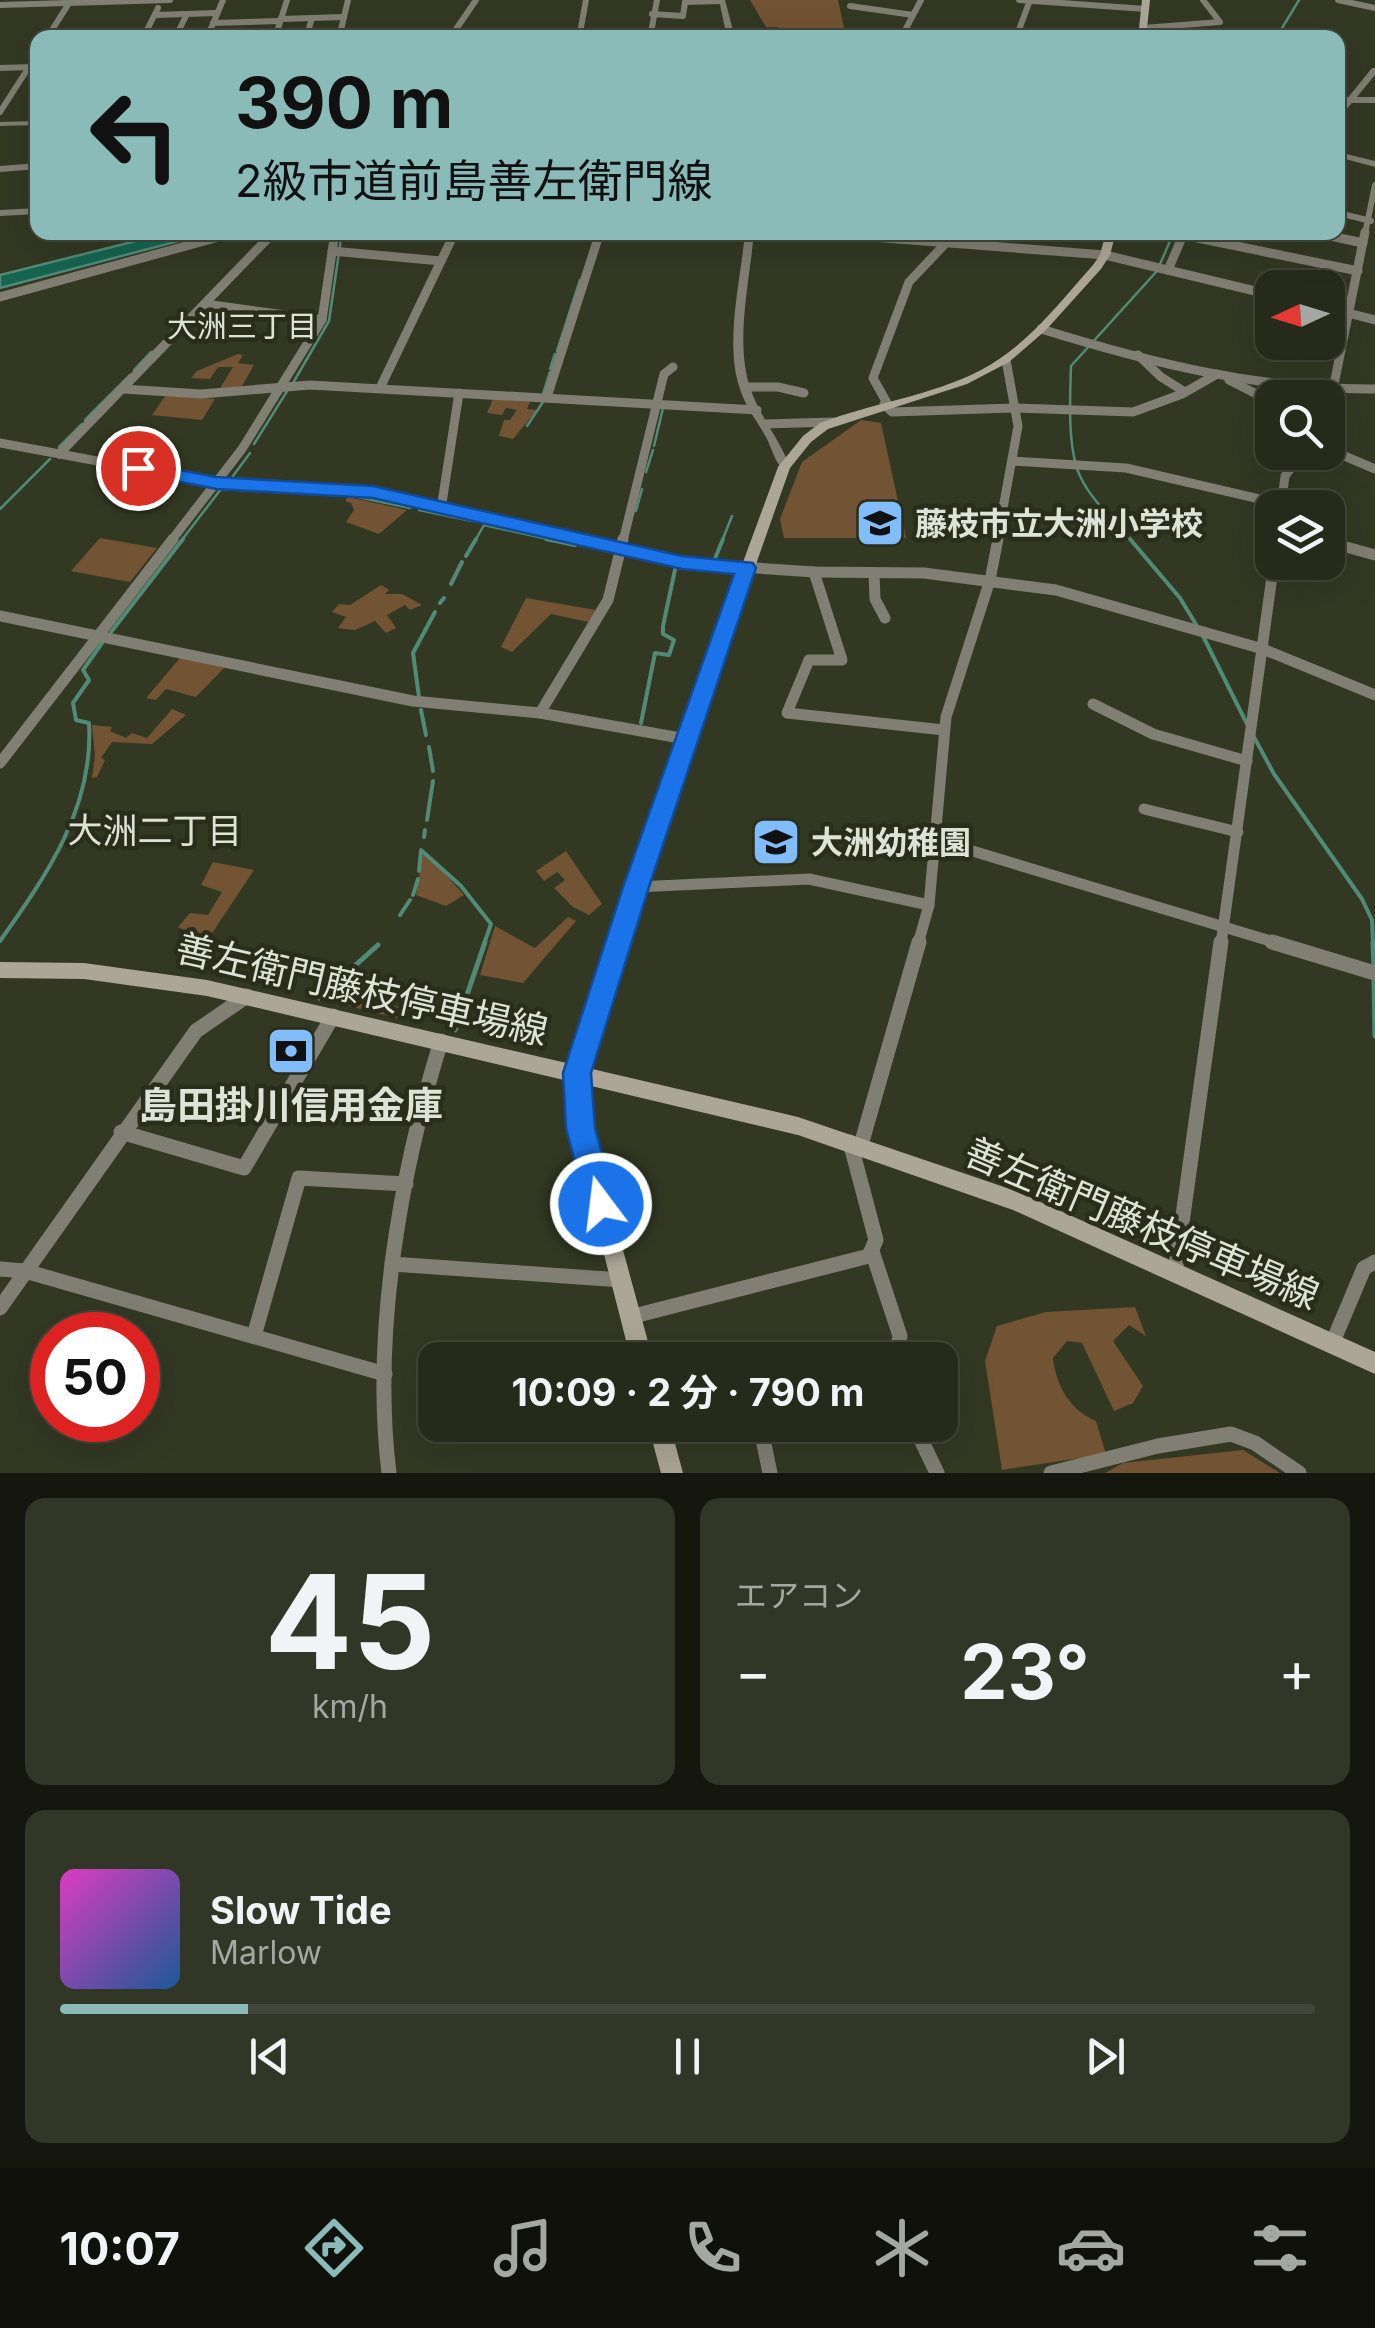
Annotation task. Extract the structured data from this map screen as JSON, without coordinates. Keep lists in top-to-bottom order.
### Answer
{
  "streets": {
    "main road": ["善左衛門藤枝停車場線"]
  },
  "districts": ["大洲三丁目", "大洲二丁目"],
  "places": {
    "school or university": ["藤枝市立大洲小学校", "大洲幼稚園"],
    "bank": ["島田掛川信用金庫"]
  },
  "north": "left",
  "page": {
    "turn": ["390 m", "2級市道前島善左衛門線"],
    "limit": "50",
    "trip": "10:09 · 2 分 · 790 m",
    "tile": [
      ["45", "km/h"],
      "エアコン"
    ],
    "heat": ["−", "23°", "+"],
    "song": ["Slow Tide", "Marlow"],
    "tabs": "10:07"
  }
}
